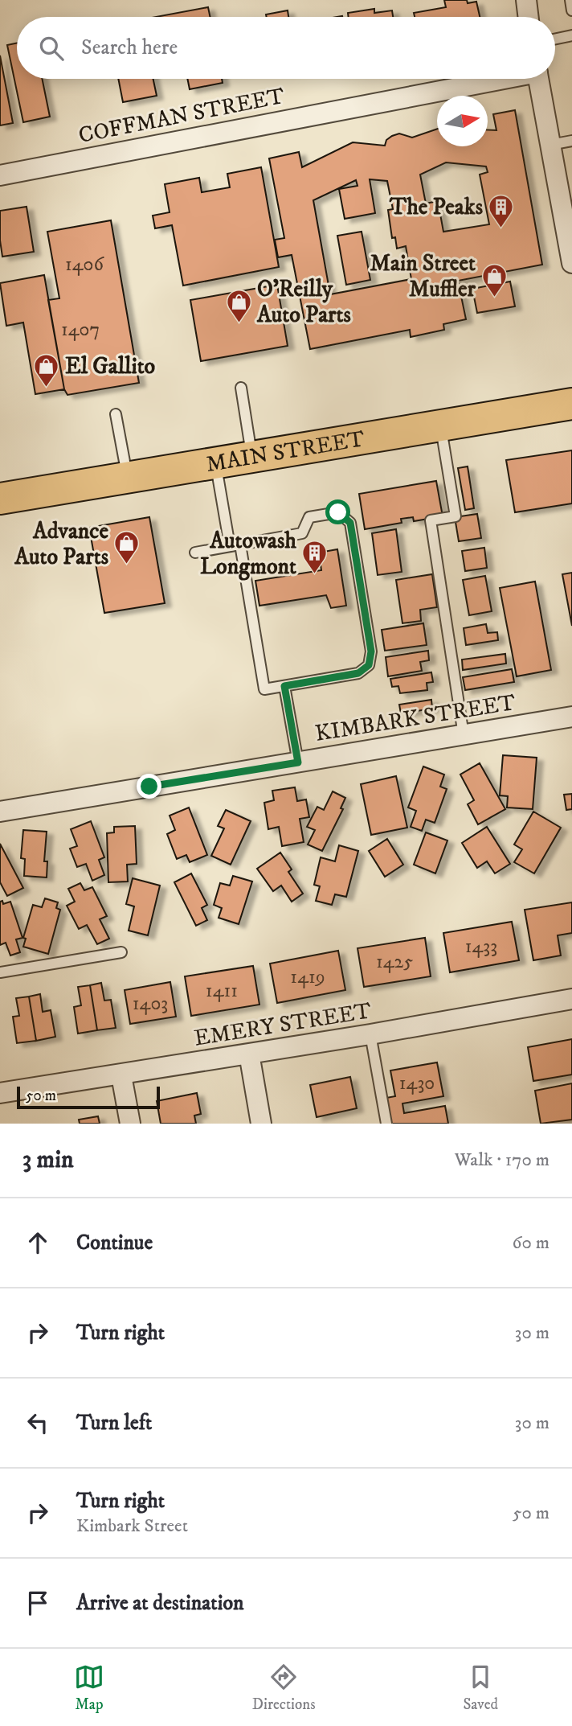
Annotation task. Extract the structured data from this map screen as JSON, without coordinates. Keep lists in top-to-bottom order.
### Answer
{
  "streets": {
    "highway": ["MAIN STREET"],
    "street": ["COFFMAN STREET", "KIMBARK STREET", "EMERY STREET"]
  },
  "places": {
    "building": ["The Peaks", "Autowash Longmont"],
    "shop": [
      "Main Street Muffler",
      "O'Reilly Auto Parts",
      "El Gallito",
      "Advance Auto Parts"
    ]
  },
  "house_numbers": [
    "1406",
    "1407",
    "1433",
    "1425",
    "1419",
    "1411",
    "1403",
    "1430"
  ],
  "scale_bar": "50 m",
  "north": "right",
  "page": {
    "search": "Search here",
    "scale": "50 m",
    "heading": ["3 min", "Walk · 170 m"],
    "list": [
      ["Continue", "60 m"],
      ["Turn right", "30 m"],
      ["Turn left", "30 m"],
      ["Turn right", "Kimbark Street", "50 m"],
      "Arrive at destination"
    ],
    "nav": ["Map", "Directions", "Saved"]
  }
}
